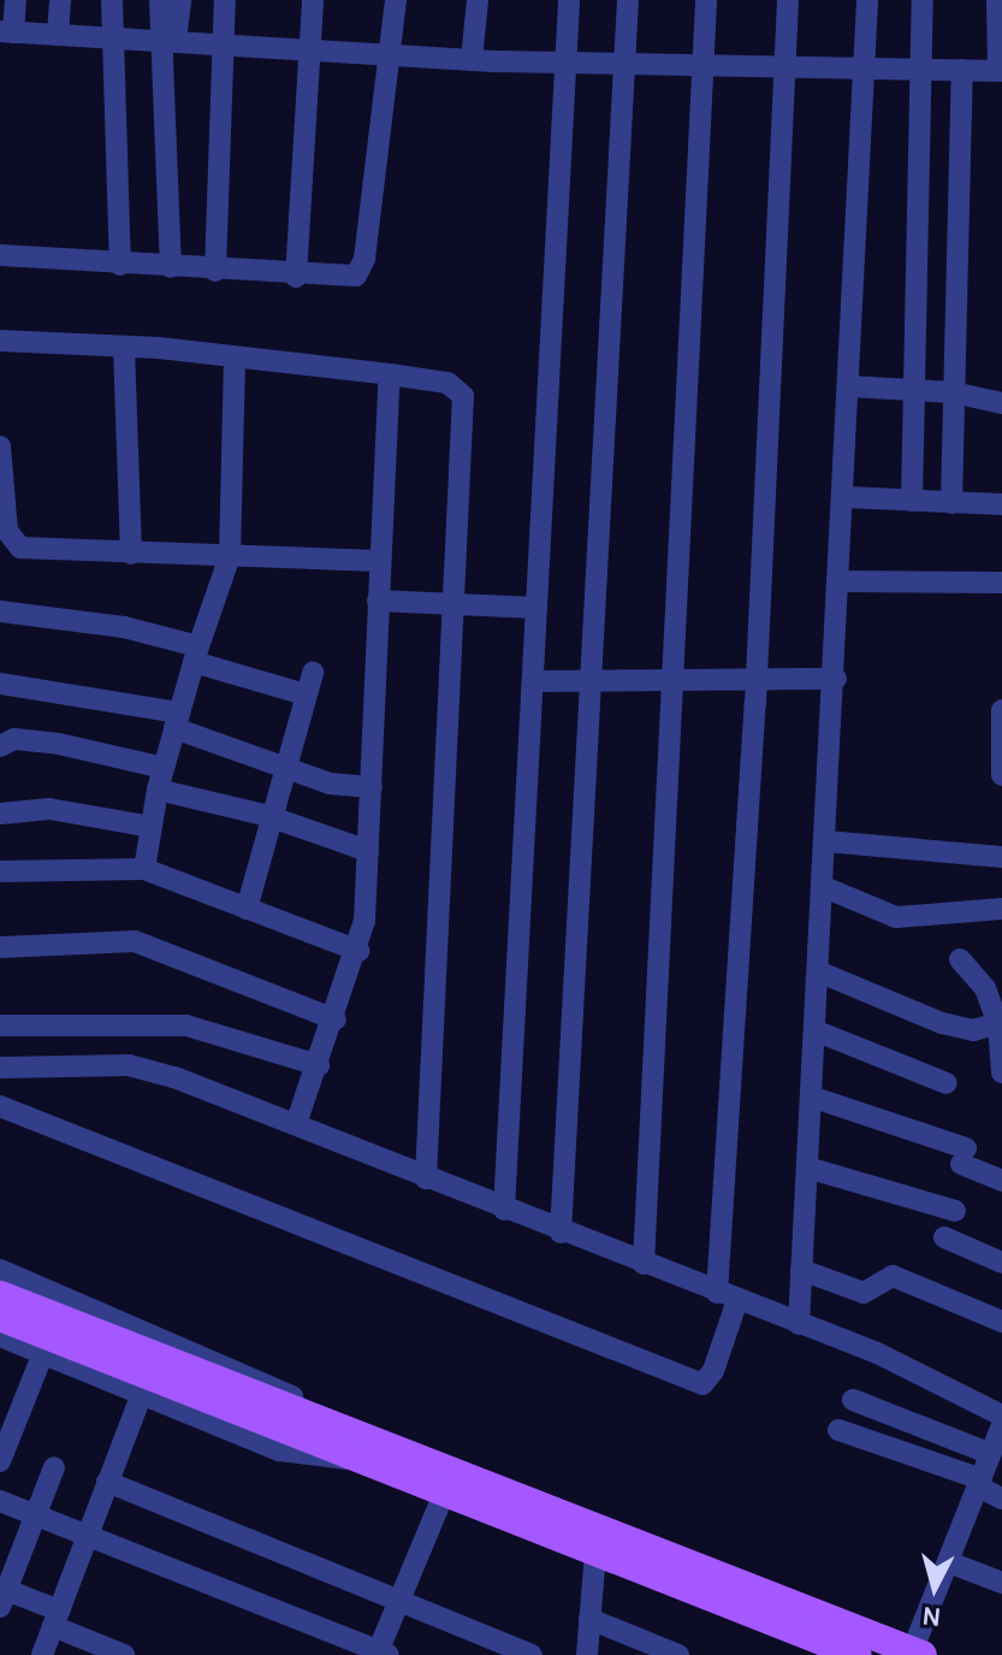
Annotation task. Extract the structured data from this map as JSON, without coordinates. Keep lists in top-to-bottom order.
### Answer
{
  "north": "bottom"
}
